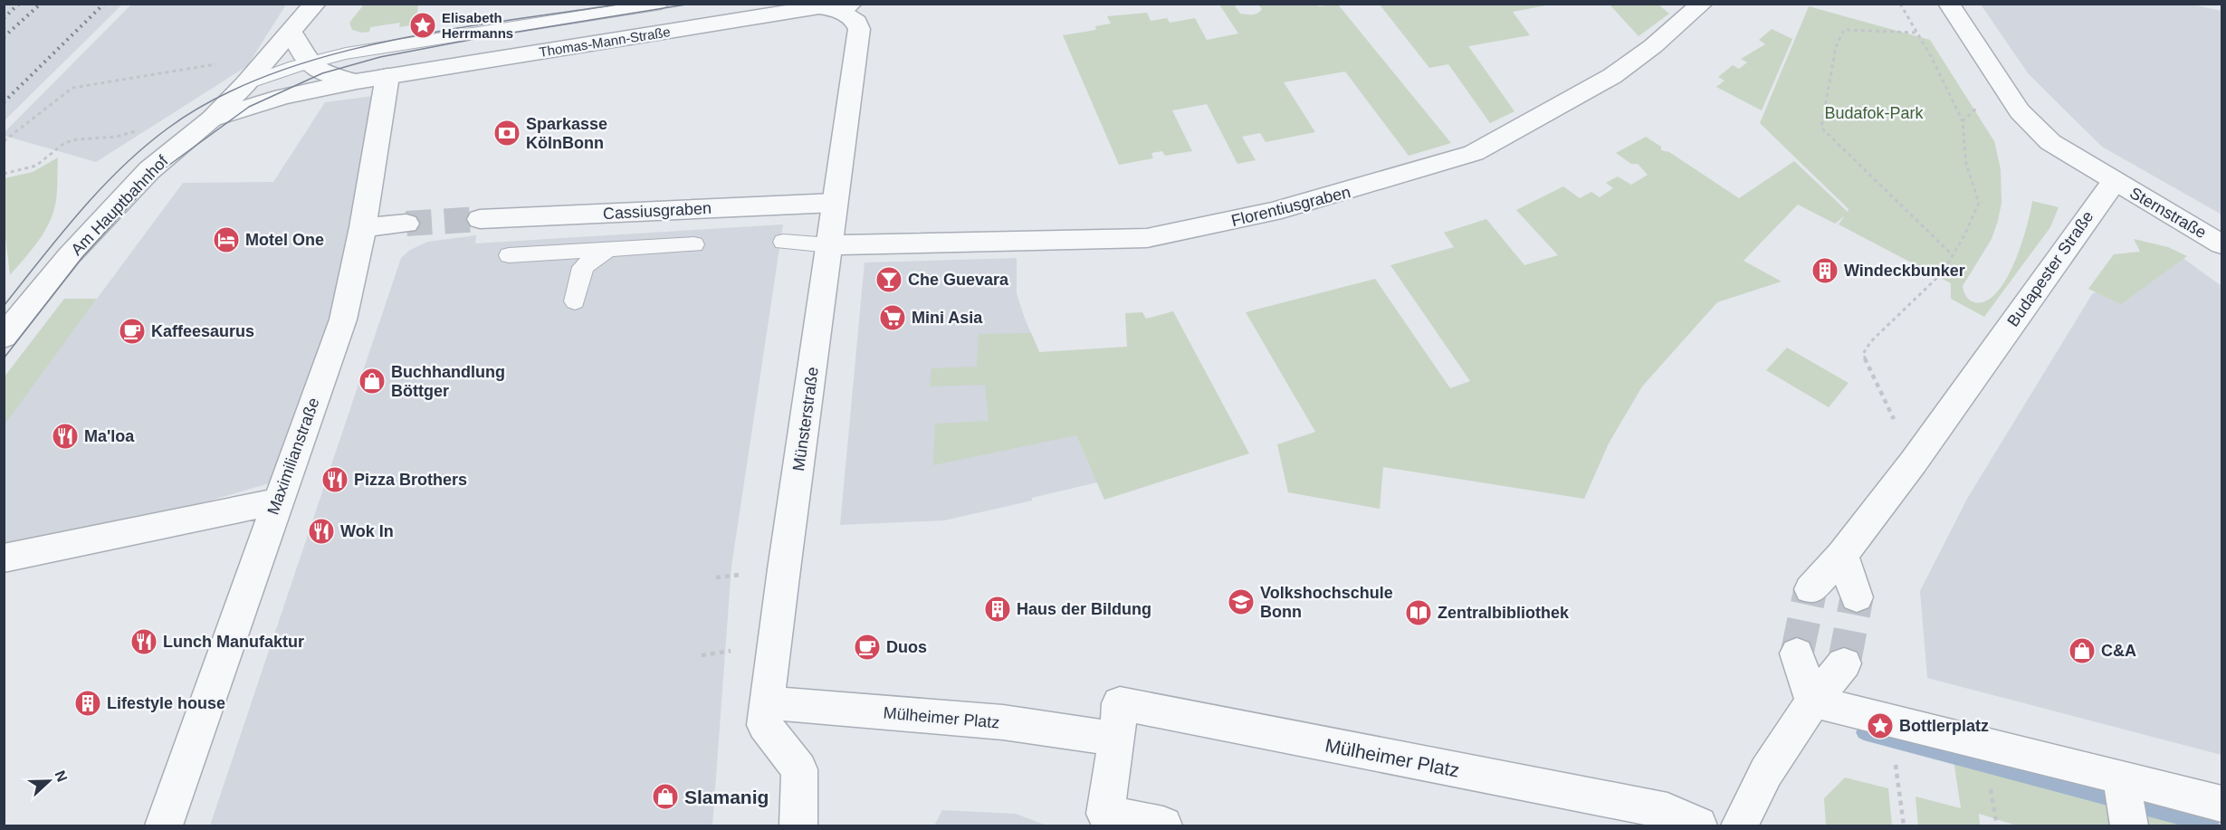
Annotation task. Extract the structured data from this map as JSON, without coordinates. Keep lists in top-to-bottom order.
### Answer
{
  "streets": {
    "street": [
      "Thomas-Mann-Straße",
      "Am Hauptbahnhof",
      "Florentiusgraben",
      "Cassiusgraben",
      "Sternstraße",
      "Budapester Straße",
      "Münsterstraße",
      "Maximilianstraße",
      "Mülheimer Platz"
    ]
  },
  "crossings": [
    ["Thomas-Mann-Straße", "Am Hauptbahnhof"],
    ["Thomas-Mann-Straße", "Münsterstraße"],
    ["Thomas-Mann-Straße", "Maximilianstraße"],
    ["Florentiusgraben", "Münsterstraße"],
    ["Cassiusgraben", "Münsterstraße"],
    ["Sternstraße", "Budapester Straße"],
    ["Münsterstraße", "Mülheimer Platz"]
  ],
  "parks": ["Budafok-Park"],
  "places": {
    "place": ["Elisabeth Herrmanns", "Bottlerplatz"],
    "bank": ["Sparkasse KölnBonn"],
    "hotel": ["Motel One"],
    "building": ["Windeckbunker", "Haus der Bildung", "Lifestyle house"],
    "bar": ["Che Guevara"],
    "supermarket": ["Mini Asia"],
    "cafe": ["Kaffeesaurus", "Duos"],
    "shop": ["Buchhandlung Böttger", "C&A", "Slamanig"],
    "restaurant": [
      "Ma'loa",
      "Pizza Brothers",
      "Wok In",
      "Lunch Manufaktur"
    ],
    "school or university": ["Volkshochschule Bonn"],
    "library": ["Zentralbibliothek"]
  },
  "north": "right"
}
